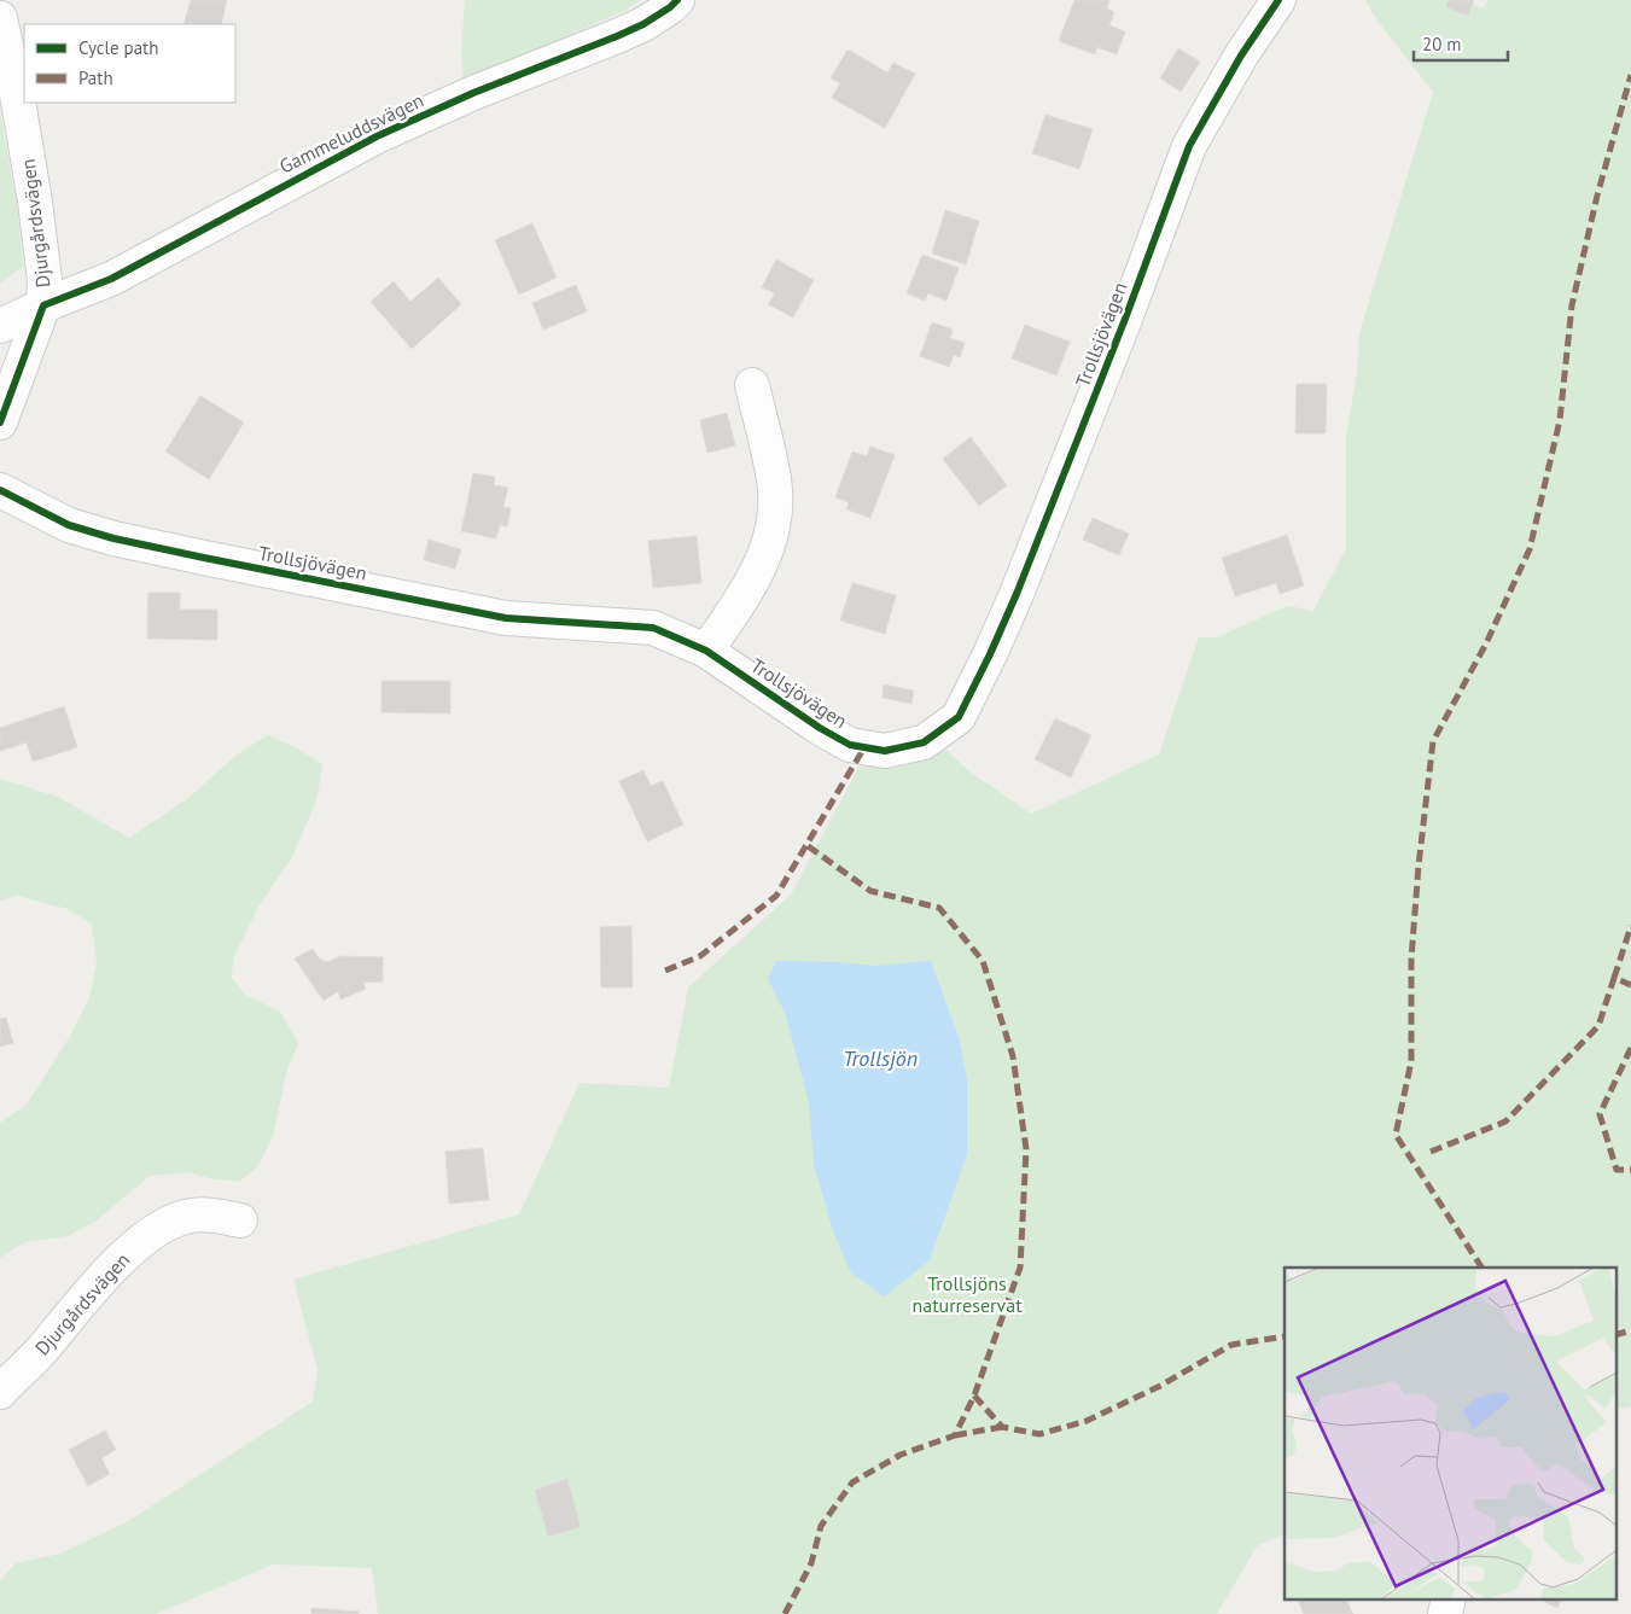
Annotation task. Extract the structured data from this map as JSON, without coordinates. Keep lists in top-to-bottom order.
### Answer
{
  "streets": {
    "street": ["Gammeluddsvägen", "Djurgårdsvägen", "Trollsjövägen"]
  },
  "crossings": [
    ["Gammeluddsvägen", "Djurgårdsvägen"]
  ],
  "water": ["Trollsjön"],
  "parks": ["Trollsjöns naturreservat"],
  "legend": ["Cycle path", "Path"],
  "scale_bar": "20 m"
}
